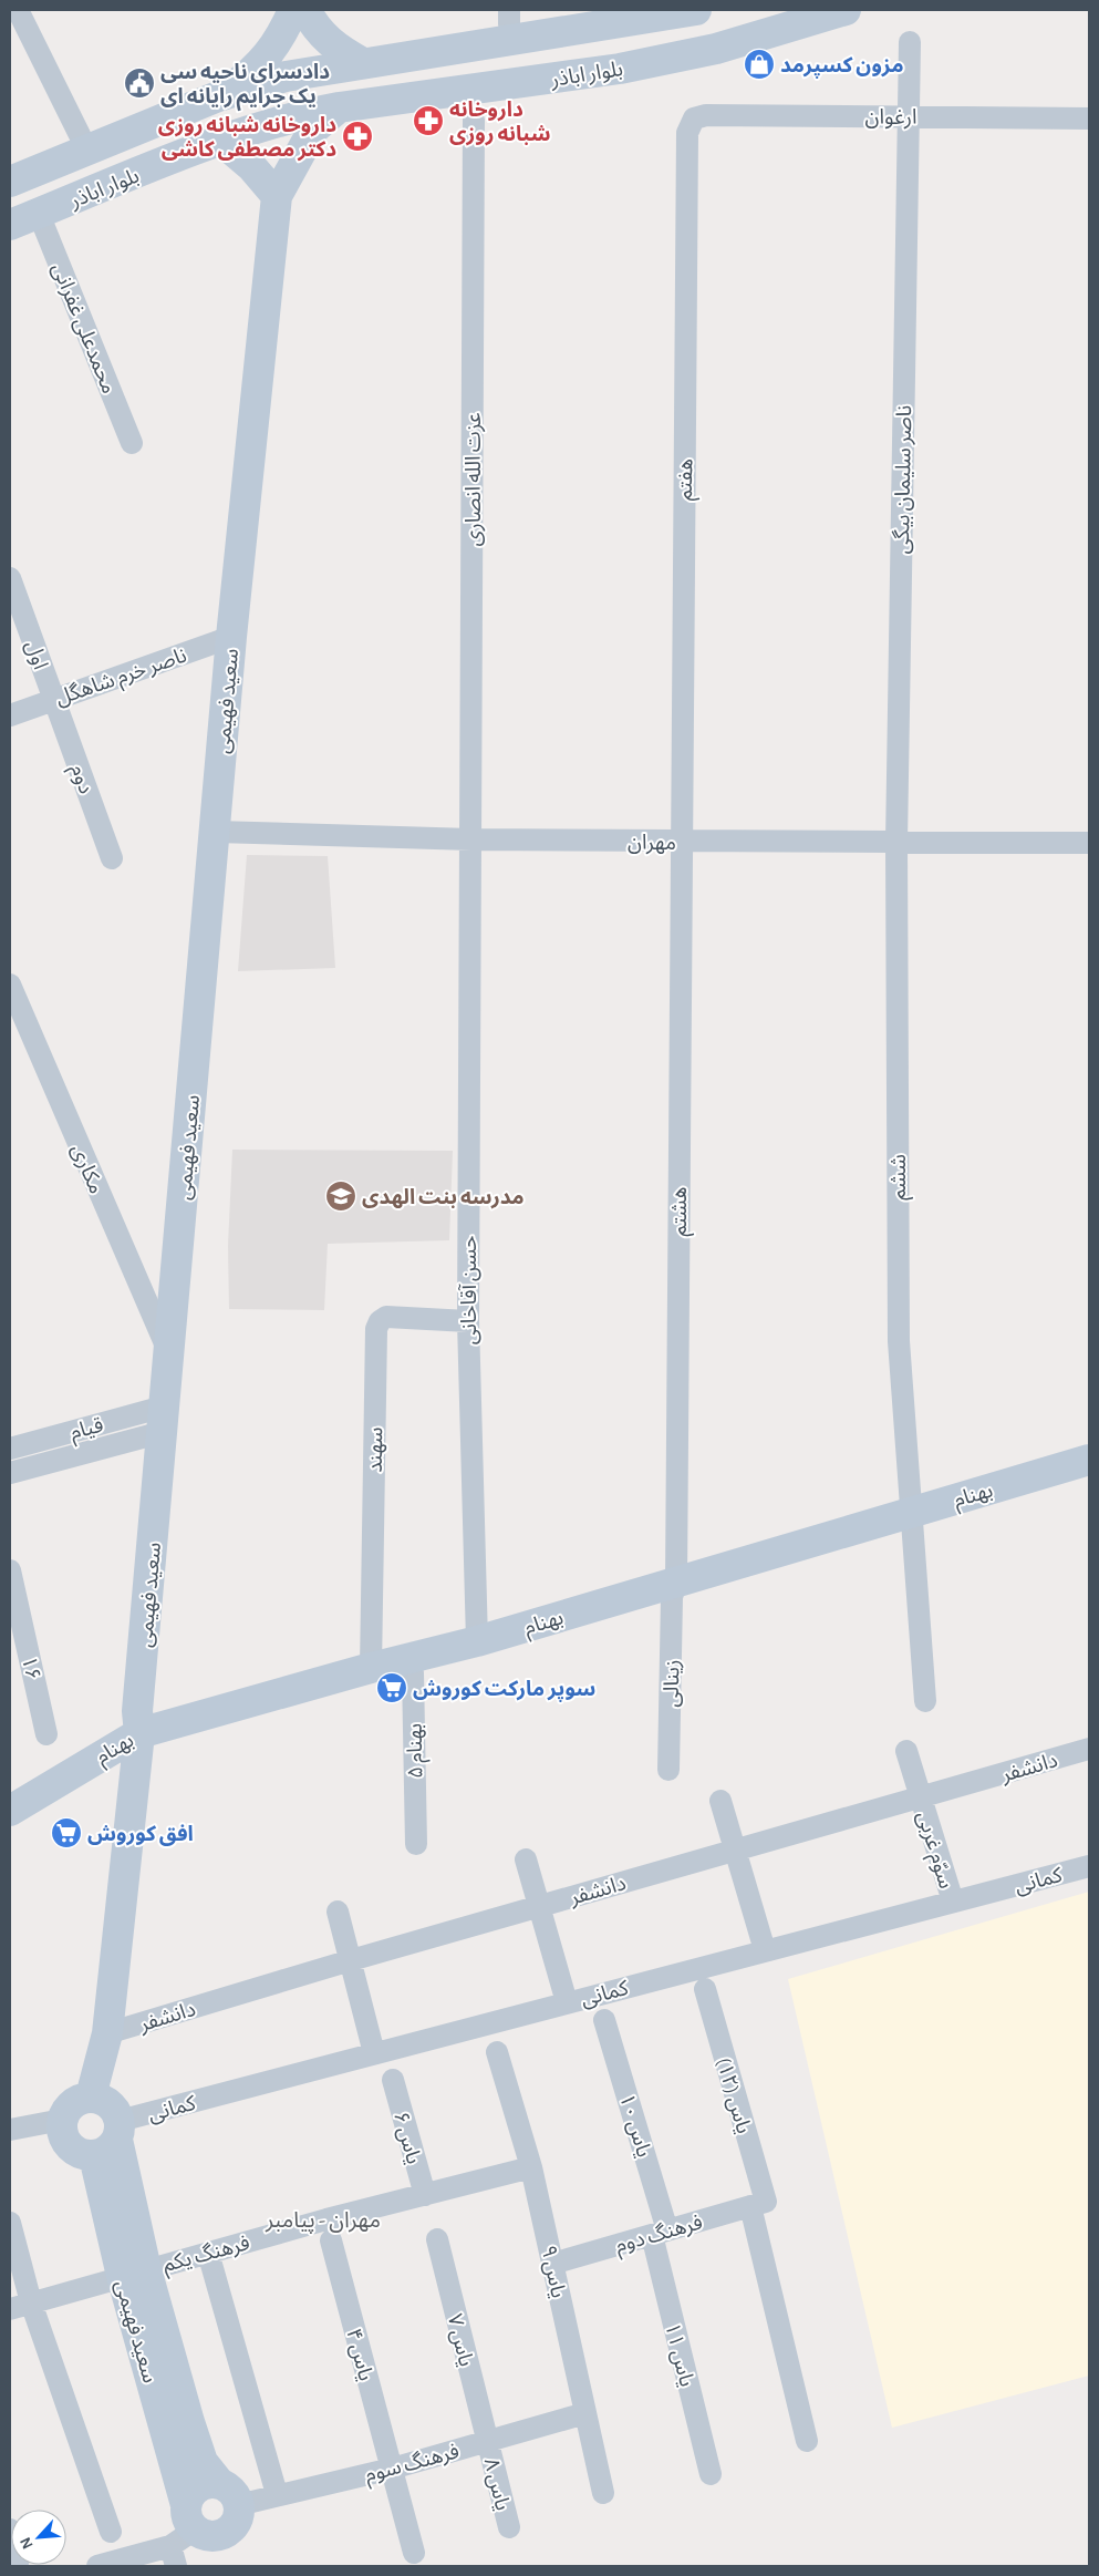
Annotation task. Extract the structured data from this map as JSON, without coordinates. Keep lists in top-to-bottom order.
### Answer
{
  "streets": {
    "main road": ["بلوار اباذر", "سعید فهیمی", "بهنام"],
    "street": [
      "ارغوان",
      "محمدعلی غفرانی",
      "عزت الله انصاری",
      "هفتم",
      "ناصر سلیمان بیگی",
      "اول",
      "ناصر خرم شاهگل",
      "دوم",
      "مهران",
      "مکاری",
      "ششم",
      "هشتم",
      "حسن آقاخانی",
      "قیام",
      "سهند",
      "۱۶",
      "زینالی",
      "بهنام ۵",
      "دانشفر",
      "سوّم غربی",
      "کمانی",
      "یاس (۱۲)",
      "یاس ۱۰",
      "یاس ۶",
      "فرهنگ دوم",
      "فرهنگ یکم",
      "یاس ۹",
      "یاس ۷",
      "یاس ۴",
      "یاس ۱۱",
      "فرهنگ سوم",
      "یاس ۸"
    ]
  },
  "crossings": [
    ["بلوار اباذر", "محمدعلی غفرانی"],
    ["ارغوان", "هفتم"],
    ["ارغوان", "ناصر سلیمان بیگی"],
    ["عزت الله انصاری", "مهران"],
    ["عزت الله انصاری", "حسن آقاخانی"],
    ["هفتم", "مهران"],
    ["هفتم", "هشتم"],
    ["ناصر سلیمان بیگی", "مهران"],
    ["ناصر سلیمان بیگی", "ششم"],
    ["اول", "ناصر خرم شاهگل"],
    ["اول", "دوم"],
    ["ناصر خرم شاهگل", "سعید فهیمی"],
    ["ناصر خرم شاهگل", "دوم"],
    ["سعید فهیمی", "مهران"],
    ["سعید فهیمی", "مکاری"],
    ["سعید فهیمی", "قیام"],
    ["سعید فهیمی", "بهنام"],
    ["سعید فهیمی", "دانشفر"],
    ["سعید فهیمی", "کمانی"],
    ["سعید فهیمی", "فرهنگ یکم"],
    ["سعید فهیمی", "فرهنگ سوم"],
    ["مهران", "ششم"],
    ["مهران", "هشتم"],
    ["مهران", "حسن آقاخانی"],
    ["ششم", "بهنام"],
    ["هشتم", "بهنام"],
    ["هشتم", "زینالی"],
    ["حسن آقاخانی", "سهند"],
    ["حسن آقاخانی", "بهنام"],
    ["سهند", "بهنام"],
    ["بهنام", "زینالی"],
    ["بهنام", "بهنام ۵"],
    ["دانشفر", "سوّم غربی"],
    ["سوّم غربی", "کمانی"],
    ["یاس (۱۲)", "فرهنگ دوم"],
    ["یاس ۱۰", "فرهنگ دوم"],
    ["یاس ۱۰", "یاس ۱۱"],
    ["یاس ۶", "فرهنگ یکم"],
    ["فرهنگ دوم", "یاس ۹"],
    ["فرهنگ دوم", "یاس ۱۱"],
    ["فرهنگ یکم", "یاس ۹"],
    ["یاس ۹", "فرهنگ سوم"],
    ["یاس ۷", "فرهنگ سوم"],
    ["یاس ۷", "یاس ۸"],
    ["یاس ۴", "فرهنگ سوم"],
    ["فرهنگ سوم", "یاس ۸"]
  ],
  "districts": ["مهران - پیامبر"],
  "places": {
    "shop": ["مزون کسپرمد"],
    "public building": ["دادسرای ناحیه سی یک جرایم رایانه ای"],
    "pharmacy": ["داروخانه شبانه روزی", "داروخانه شبانه روزی دکتر مصطفی کاشی"],
    "school or university": ["مدرسه بنت الهدی"],
    "supermarket": ["سوپر ماركت كوروش", "افق کوروش"]
  },
  "north": "bottom left"
}
